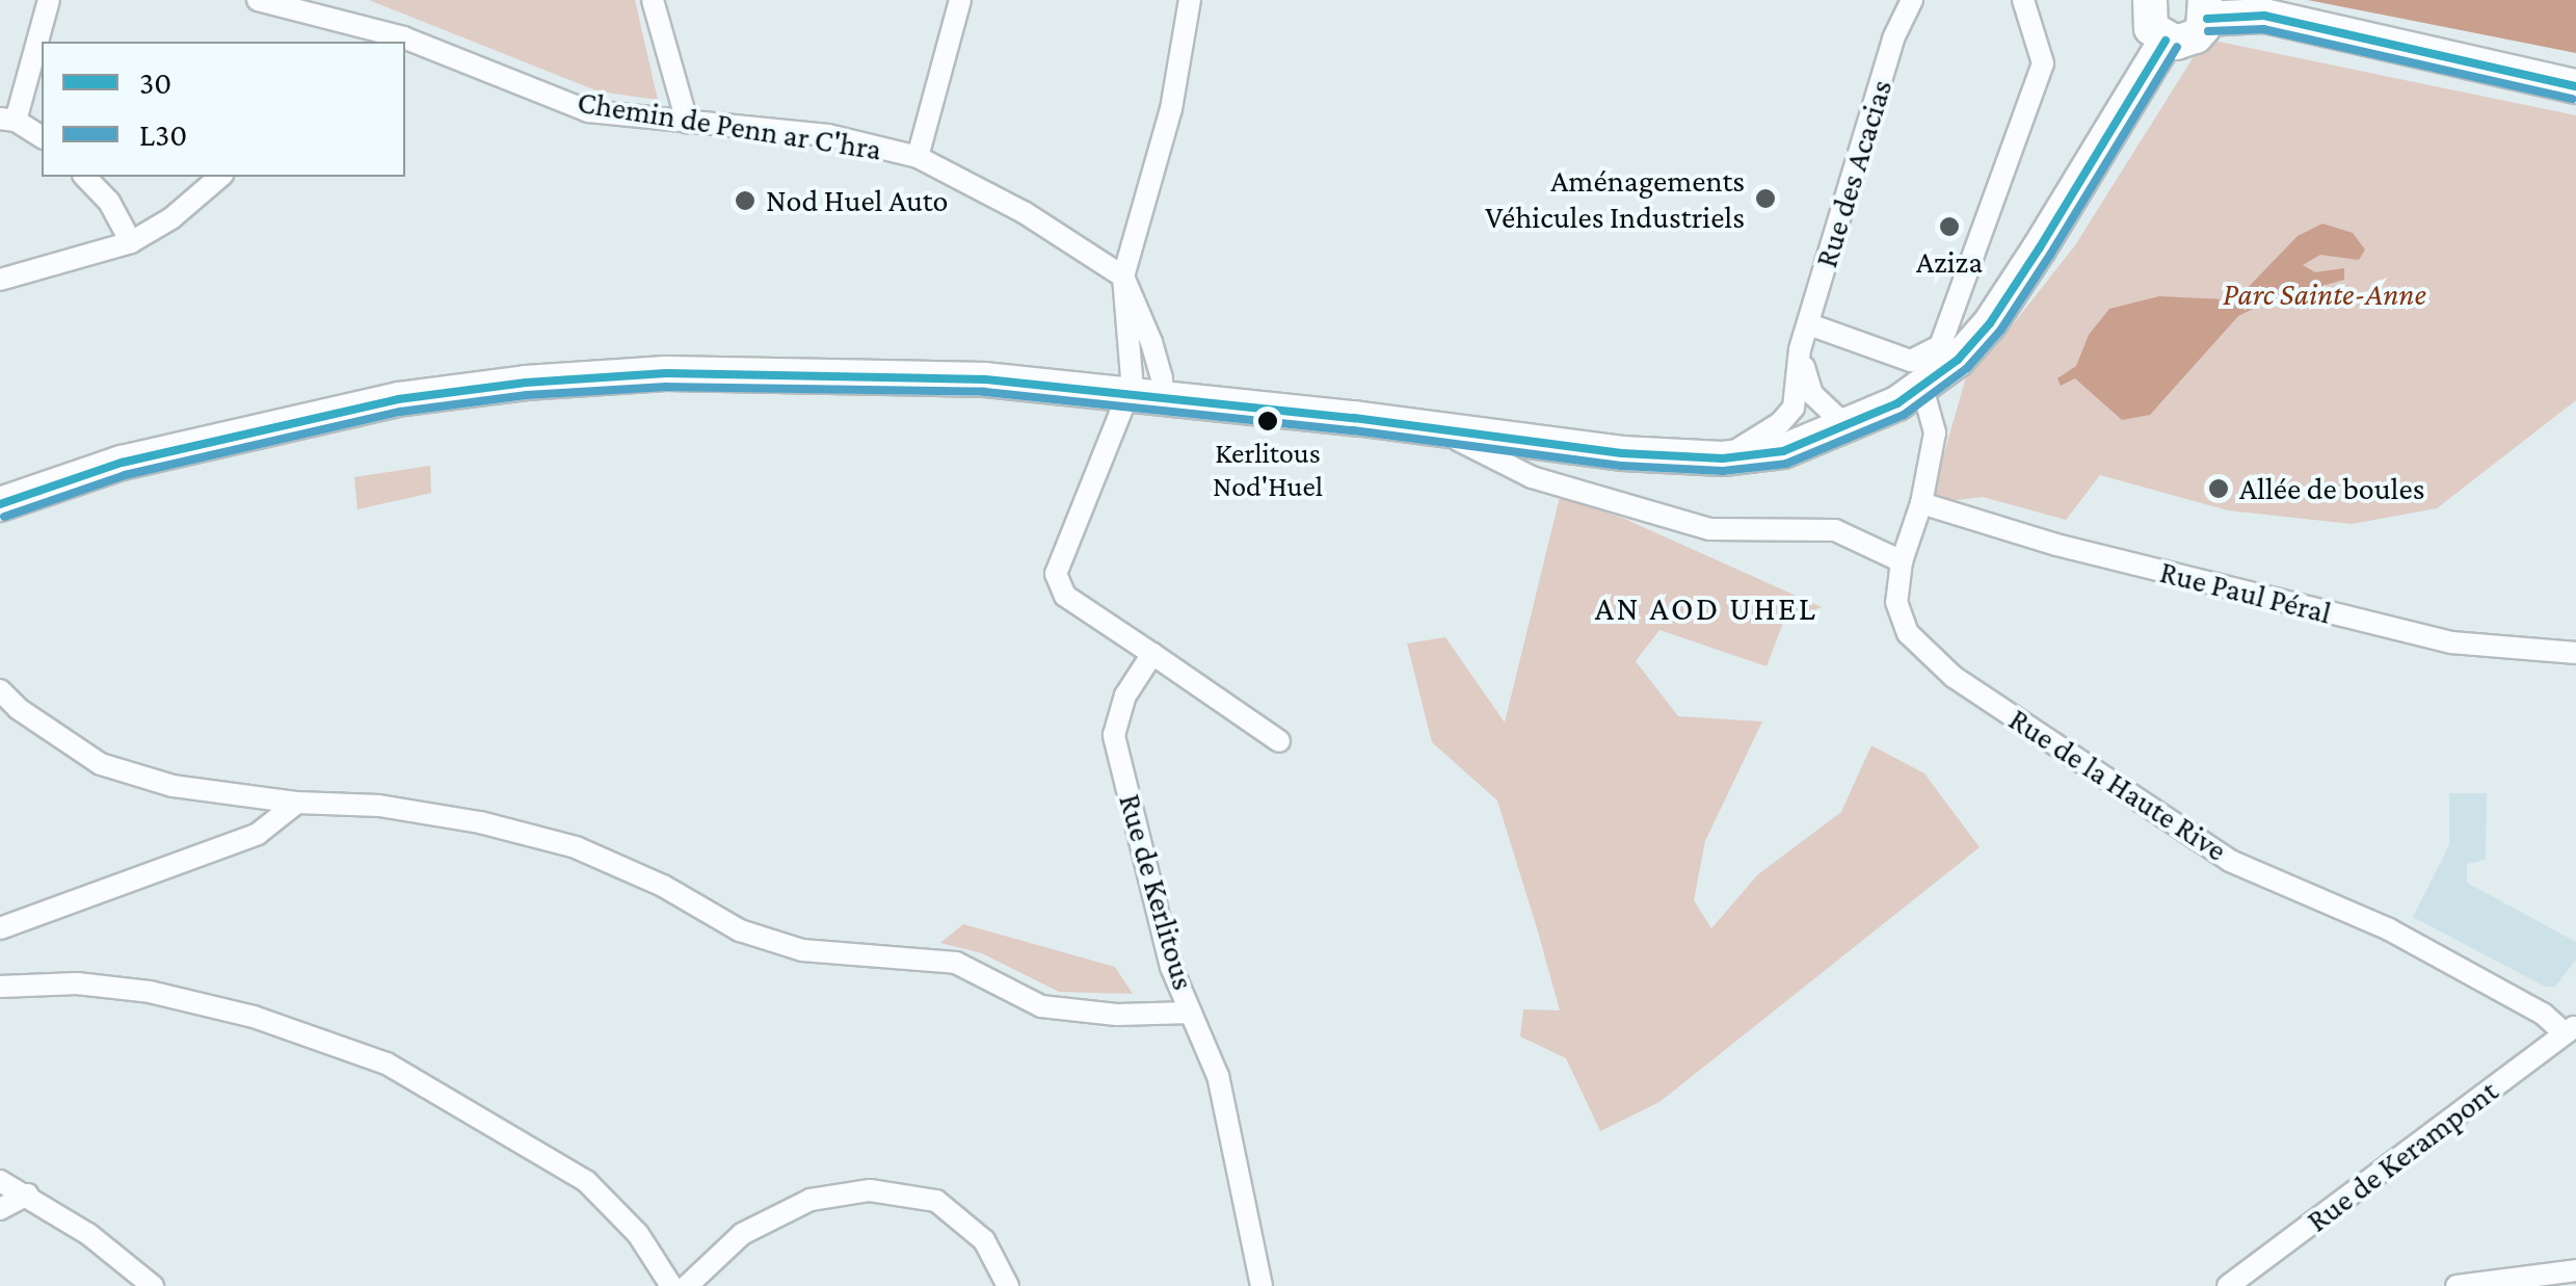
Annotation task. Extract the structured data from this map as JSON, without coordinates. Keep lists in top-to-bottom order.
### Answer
{
  "streets": {
    "street": [
      "Chemin de Penn ar C'hra",
      "Rue des Acacias",
      "Rue Paul Péral",
      "Rue de la Haute Rive",
      "Rue de Kerlitous",
      "Rue de Kerampont"
    ]
  },
  "crossings": [
    ["Rue Paul Péral", "Rue de la Haute Rive"],
    ["Rue de la Haute Rive", "Rue de Kerampont"]
  ],
  "districts": ["AN AOD UHEL"],
  "parks": ["Parc Sainte-Anne"],
  "places": [
    "Aménagements Véhicules Industriels",
    "Nod Huel Auto",
    "Aziza",
    "Kerlitous Nod'Huel",
    "Allée de boules"
  ],
  "lines": ["transit line 30", "transit line L30"],
  "legend": ["30", "L30"]
}
